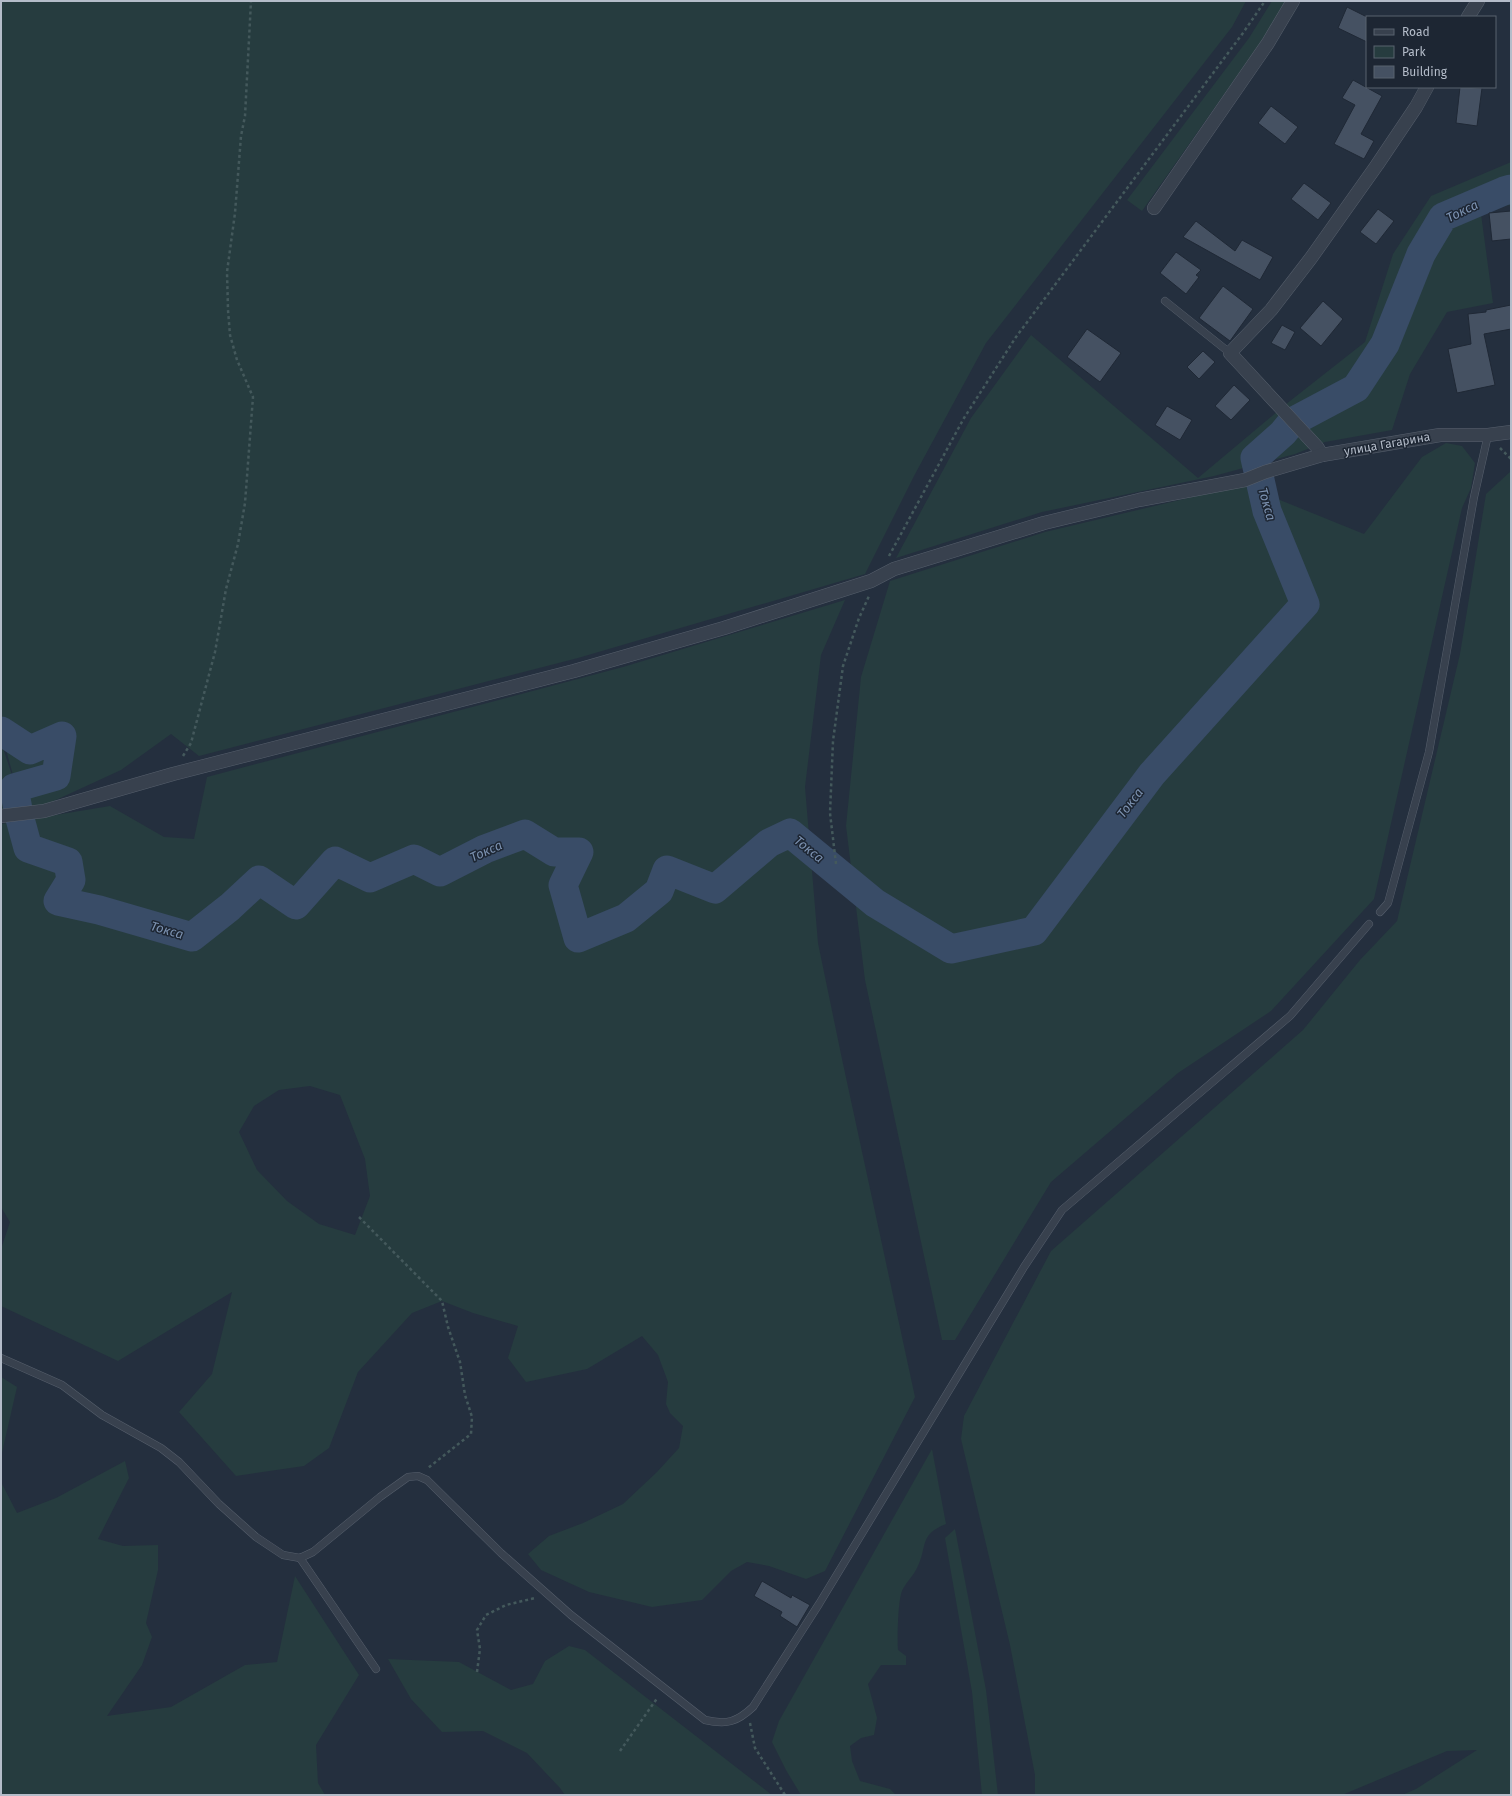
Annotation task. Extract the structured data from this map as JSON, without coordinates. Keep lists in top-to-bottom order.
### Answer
{
  "streets": {
    "street": ["улица Гагарина"]
  },
  "water": ["Токса"],
  "legend": ["Road", "Park", "Building"]
}
